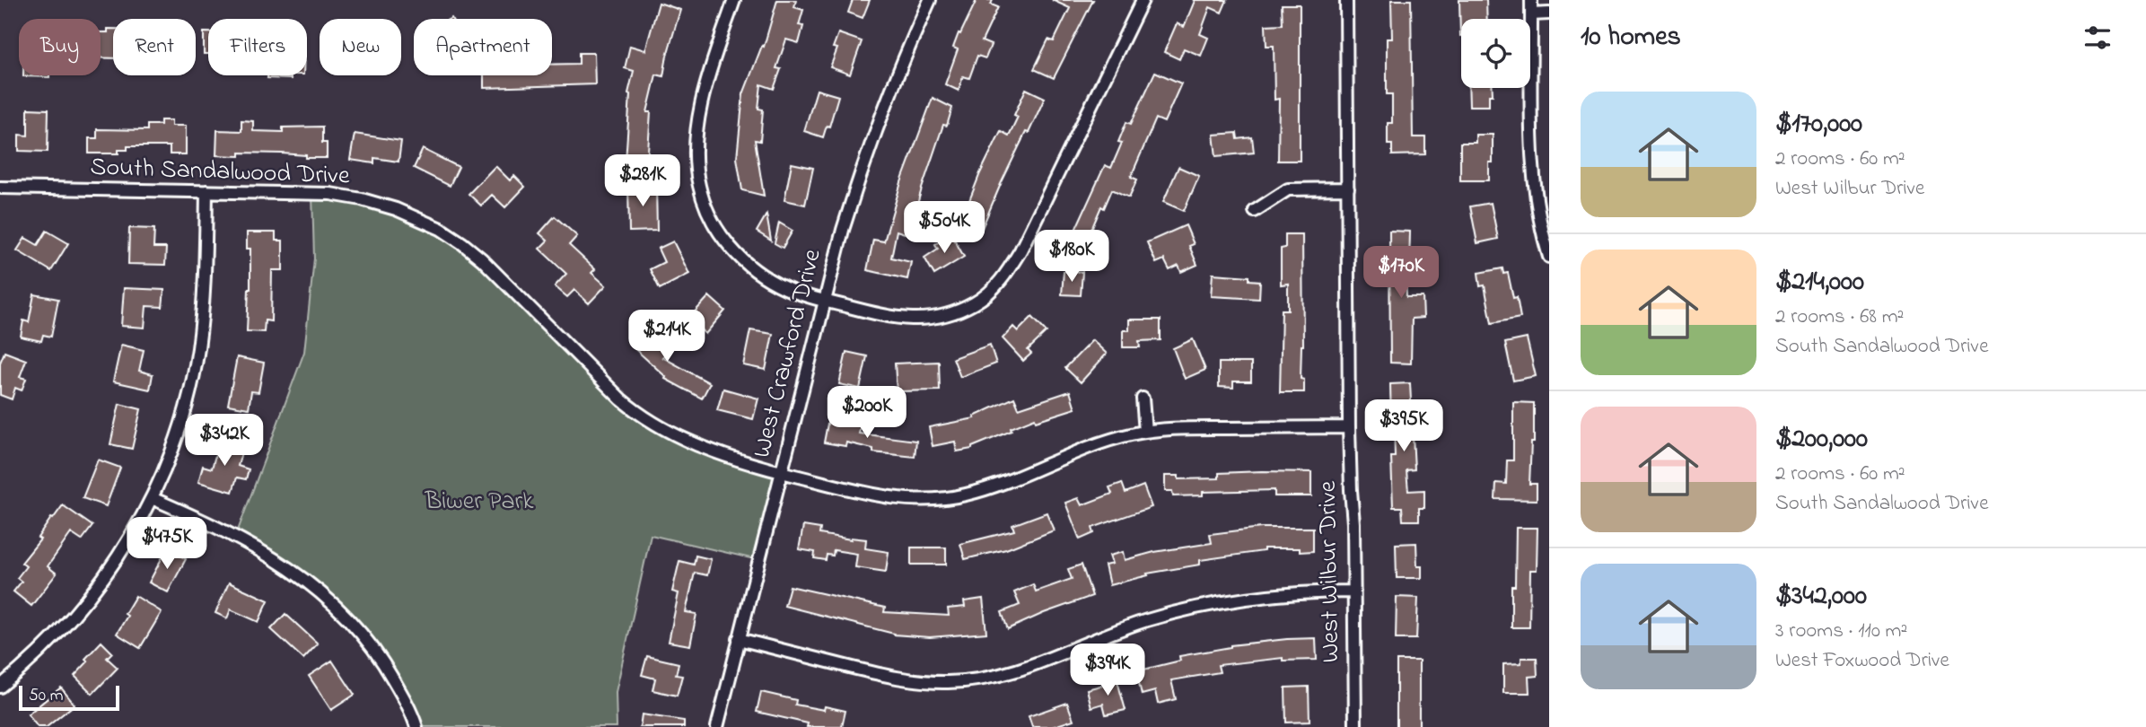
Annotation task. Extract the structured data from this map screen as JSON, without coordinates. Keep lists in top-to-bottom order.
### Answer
{
  "streets": {
    "street": ["South Sandalwood Drive", "West Crawford Drive", "West Wilbur Drive"]
  },
  "crossings": [
    ["South Sandalwood Drive", "West Crawford Drive"],
    ["South Sandalwood Drive", "West Wilbur Drive"]
  ],
  "parks": ["Biwer Park"],
  "scale_bar": "50 m",
  "page": {
    "heading": "10 homes",
    "chip": [
      "Buy",
      "Rent",
      "Filters",
      "New",
      "Apartment"
    ],
    "list": [
      {
        "name": "$170,000",
        "note": "2 rooms · 60 m² · West Wilbur Drive"
      },
      {
        "name": "$214,000",
        "note": "2 rooms · 68 m² · South Sandalwood Drive"
      },
      {
        "name": "$200,000",
        "note": "2 rooms · 60 m² · South Sandalwood Drive"
      },
      {
        "name": "$342,000",
        "note": "3 rooms · 110 m² · West Foxwood Drive"
      }
    ],
    "price": [
      "$281K",
      "$504K",
      "$180K",
      "$170K",
      "$214K",
      "$200K",
      "$395K",
      "$342K",
      "$475K",
      "$394K"
    ],
    "scale": "50 m"
  }
}
